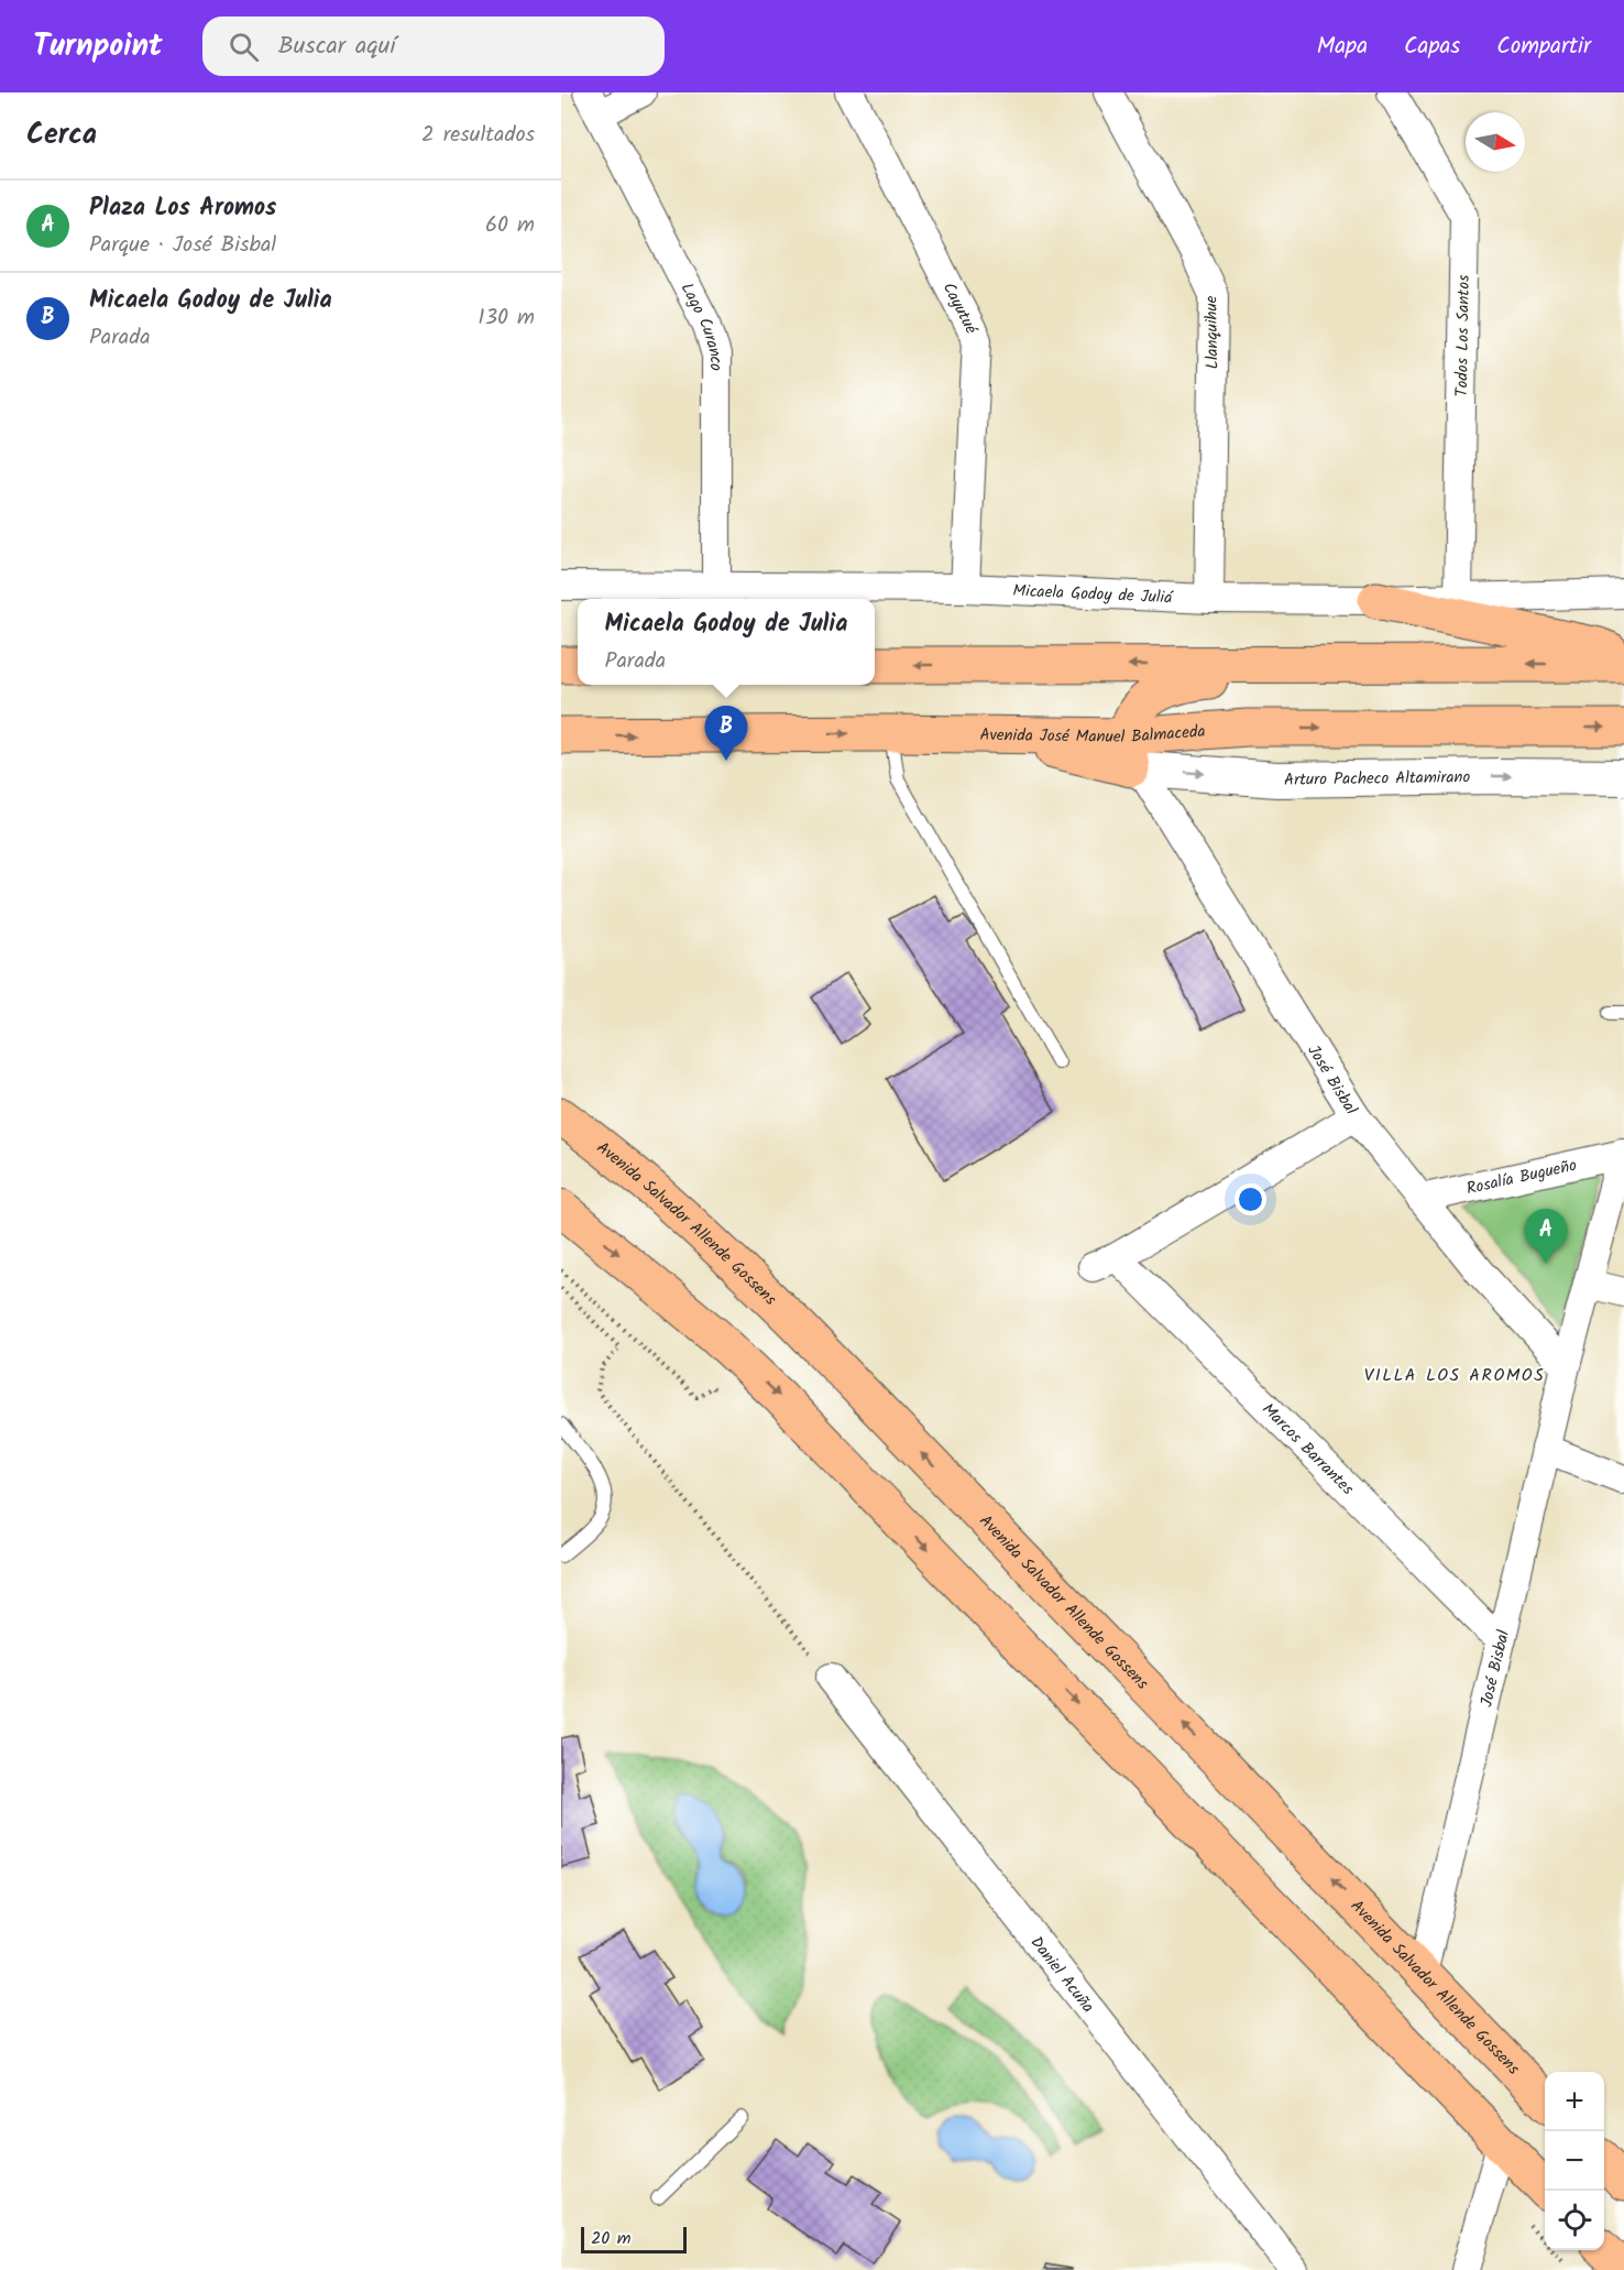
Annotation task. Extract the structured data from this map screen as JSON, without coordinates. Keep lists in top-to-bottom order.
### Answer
{
  "streets": {
    "main road": ["Avenida José Manuel Balmaceda", "Avenida Salvador Allende Gossens"],
    "street": [
      "Cayutué",
      "Lago Curanco",
      "Llanquihue",
      "Todos Los Santos",
      "Micaela Godoy de Juliá",
      "Arturo Pacheco Altamirano",
      "José Bisbal",
      "Rosalía Bugueño",
      "Marcos Barrantes",
      "Daniel Acuña"
    ]
  },
  "crossings": [
    ["Cayutué", "Micaela Godoy de Juliá"],
    ["Lago Curanco", "Micaela Godoy de Juliá"],
    ["Llanquihue", "Micaela Godoy de Juliá"],
    ["Todos Los Santos", "Micaela Godoy de Juliá"],
    ["Avenida José Manuel Balmaceda", "Arturo Pacheco Altamirano"],
    ["Avenida José Manuel Balmaceda", "José Bisbal"],
    ["Arturo Pacheco Altamirano", "José Bisbal"],
    ["José Bisbal", "Rosalía Bugueño"],
    ["José Bisbal", "Avenida Salvador Allende Gossens"],
    ["José Bisbal", "Marcos Barrantes"]
  ],
  "one_way": ["Arturo Pacheco Altamirano"],
  "districts": ["VILLA LOS AROMOS"],
  "scale_bar": "20 m",
  "north": "right",
  "page": {
    "header": "Turnpoint",
    "search": "Buscar aquí",
    "nav": ["Mapa", "Capas", "Compartir"],
    "heading": ["Cerca", "2 resultados"],
    "list": [
      {
        "mark": "A",
        "name": "Plaza Los Aromos",
        "note": "Parque · José Bisbal",
        "value": "60 m"
      },
      {
        "mark": "B",
        "name": "Micaela Godoy de Julia",
        "note": "Parada",
        "value": "130 m"
      }
    ],
    "popup": ["Micaela Godoy de Julia", "Parada"],
    "pins": ["B", "A"],
    "map_buttons": ["+", "−"],
    "scale": "20 m"
  }
}
